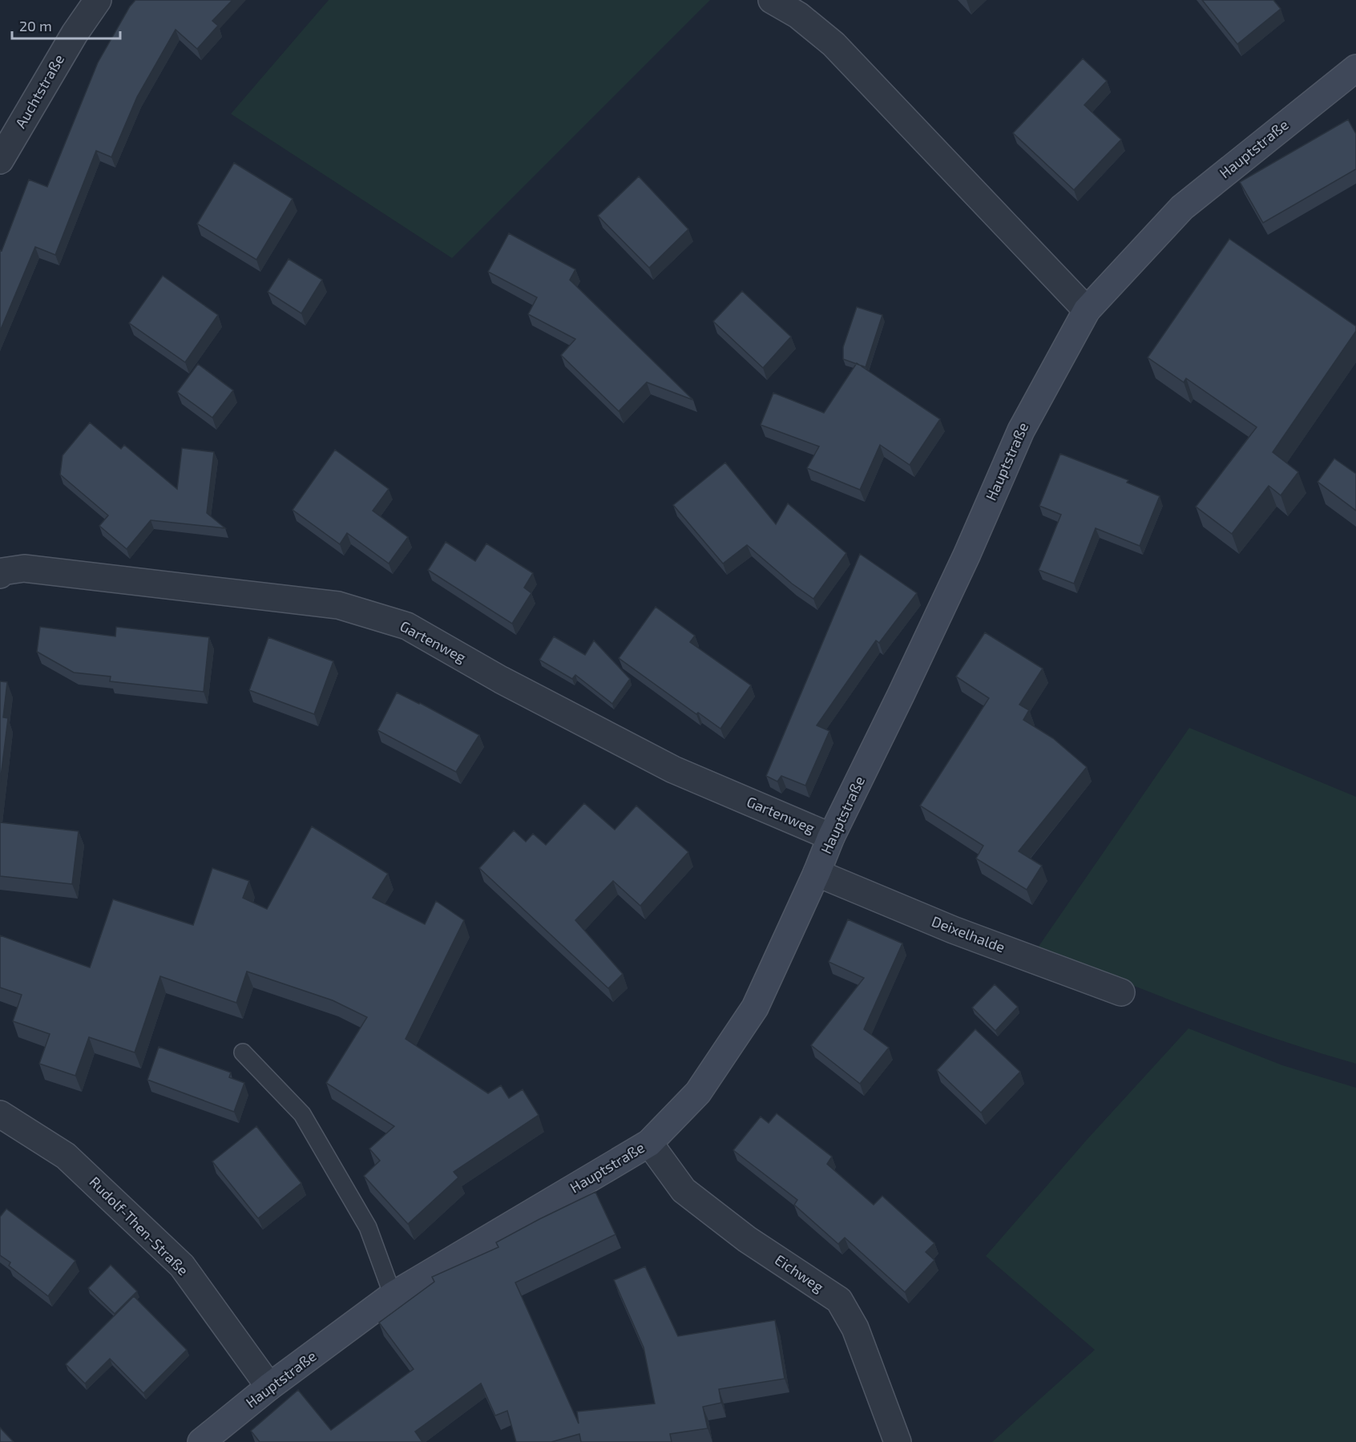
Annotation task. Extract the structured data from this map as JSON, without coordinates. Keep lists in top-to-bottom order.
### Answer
{
  "streets": {
    "street": [
      "Auchtstraße",
      "Hauptstraße",
      "Gartenweg",
      "Deixelhalde",
      "Rudolf-Then-Straße",
      "Eichweg"
    ]
  },
  "crossings": [
    ["Hauptstraße", "Gartenweg"],
    ["Hauptstraße", "Deixelhalde"],
    ["Hauptstraße", "Rudolf-Then-Straße"],
    ["Hauptstraße", "Eichweg"]
  ],
  "scale_bar": "20 m"
}
